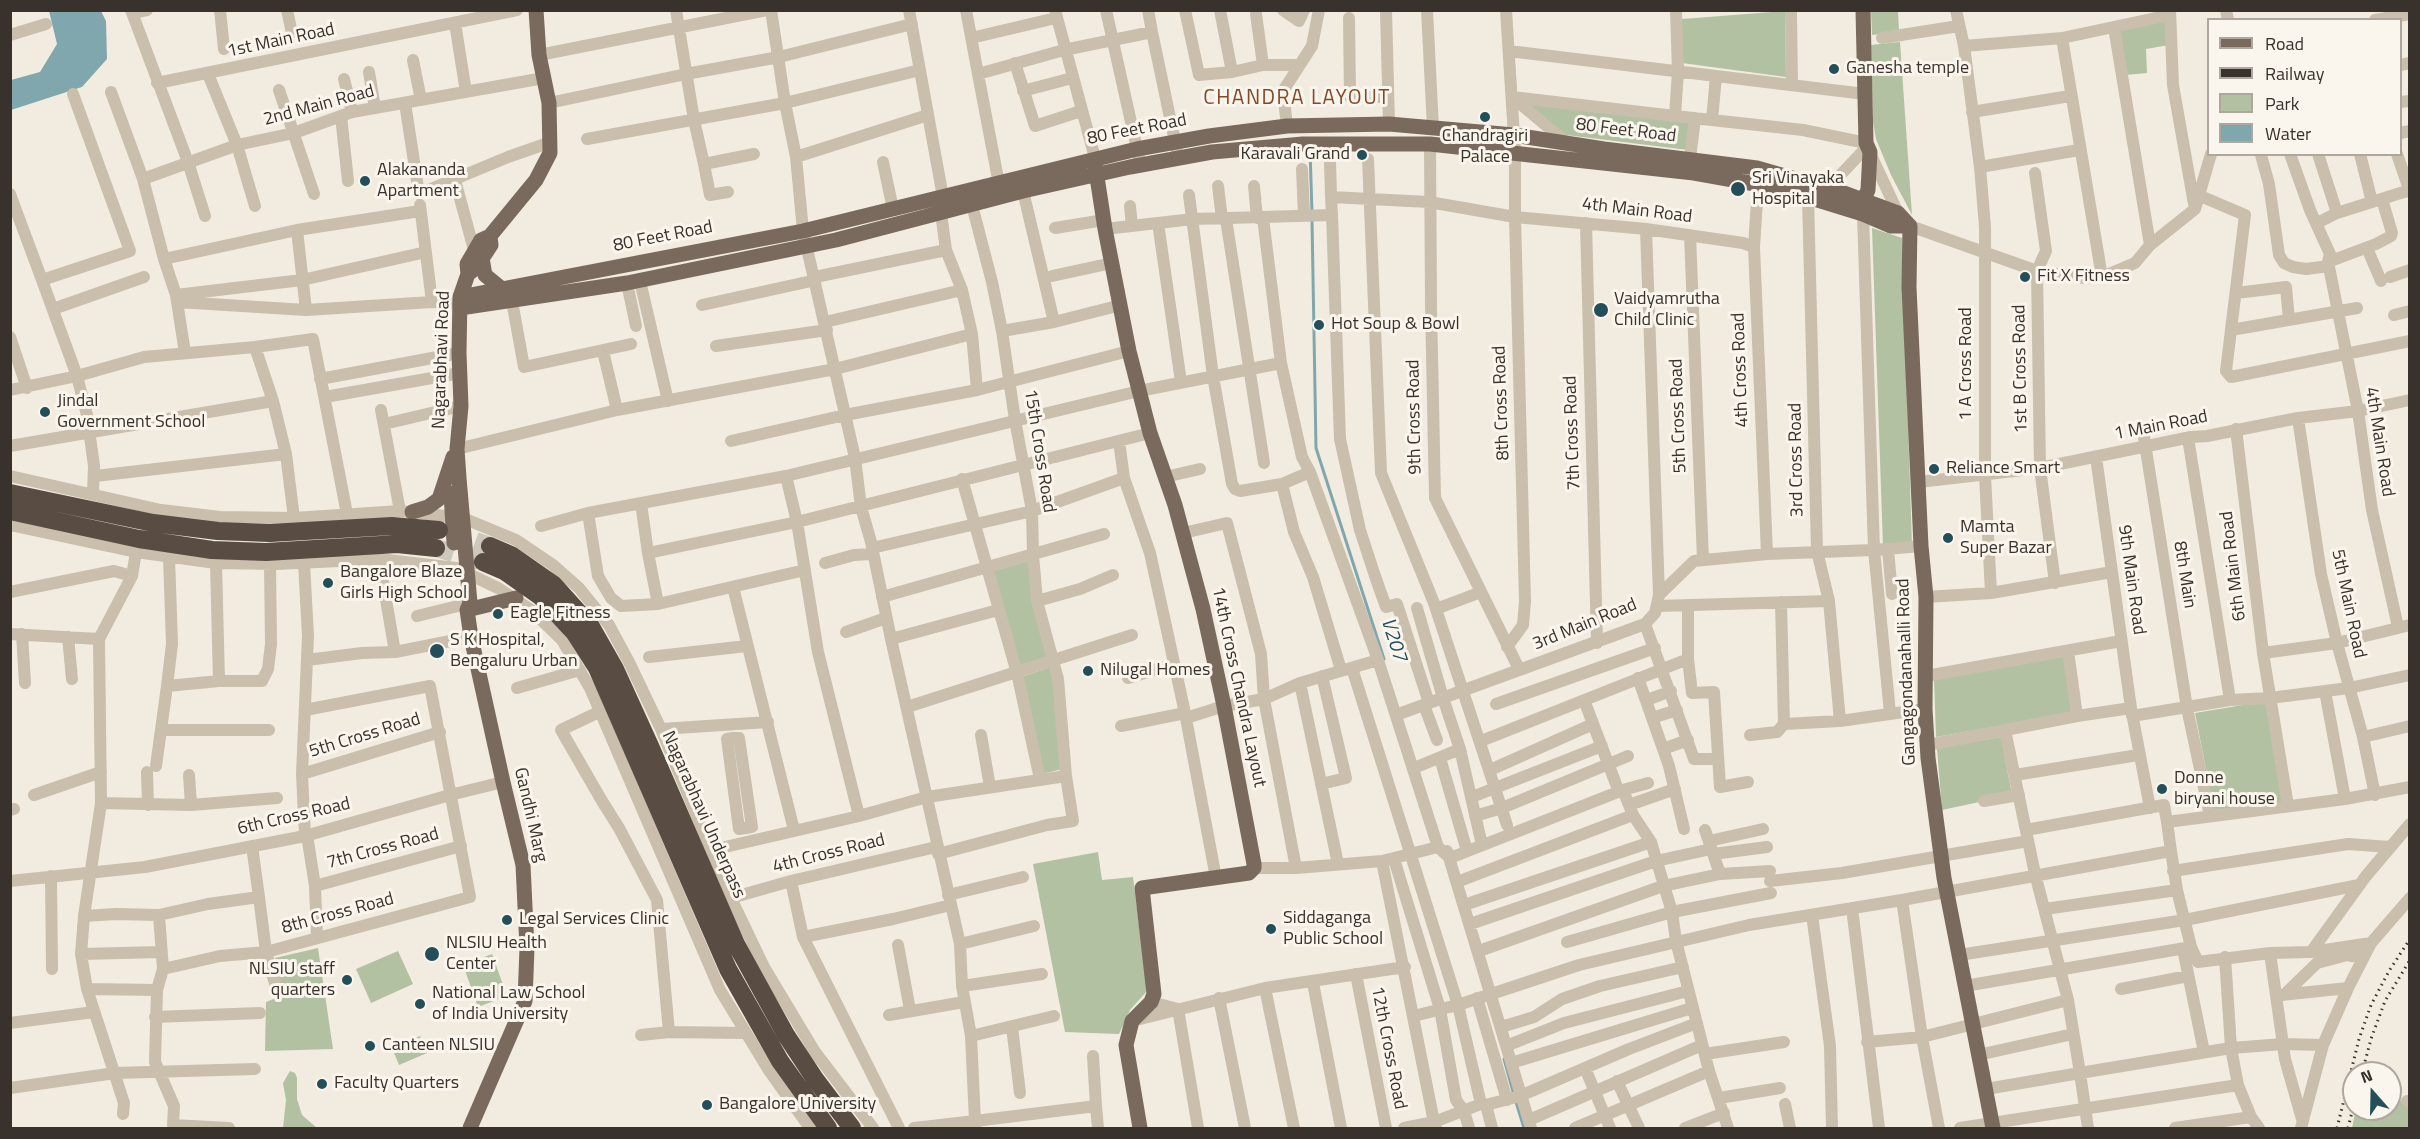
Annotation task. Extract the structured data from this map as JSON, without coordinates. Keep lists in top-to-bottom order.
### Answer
{
  "streets": {
    "highway": ["Nagarabhavi Underpass"],
    "main road": [
      "80 Feet Road",
      "Nagarabhavi Road",
      "Gangagondanahalli Road",
      "14th Cross Chandra Layout",
      "Gandhi Marg"
    ],
    "street": [
      "1st Main Road",
      "2nd Main Road",
      "4th Main Road",
      "1 A Cross Road",
      "1st B Cross Road",
      "4th Cross Road",
      "8th Cross Road",
      "5th Cross Road",
      "9th Cross Road",
      "1 Main Road",
      "7th Cross Road",
      "15th Cross Road",
      "3rd Cross Road",
      "6th Main Road",
      "8th Main",
      "9th Main Road",
      "5th Main Road",
      "3rd Main Road",
      "6th Cross Road",
      "12th Cross Road"
    ]
  },
  "crossings": [
    ["80 Feet Road", "Nagarabhavi Road"],
    ["80 Feet Road", "4th Cross Road"],
    ["80 Feet Road", "8th Cross Road"],
    ["80 Feet Road", "9th Cross Road"],
    ["80 Feet Road", "15th Cross Road"],
    ["80 Feet Road", "3rd Cross Road"],
    ["80 Feet Road", "Gangagondanahalli Road"],
    ["80 Feet Road", "14th Cross Chandra Layout"],
    ["4th Main Road", "4th Cross Road"],
    ["4th Main Road", "8th Cross Road"],
    ["4th Main Road", "5th Cross Road"],
    ["4th Main Road", "9th Cross Road"],
    ["4th Main Road", "1 Main Road"],
    ["4th Main Road", "7th Cross Road"],
    ["1 A Cross Road", "1 Main Road"],
    ["1st B Cross Road", "1 Main Road"],
    ["4th Cross Road", "15th Cross Road"],
    ["4th Cross Road", "3rd Main Road"],
    ["8th Cross Road", "9th Cross Road"],
    ["8th Cross Road", "7th Cross Road"],
    ["5th Cross Road", "3rd Main Road"],
    ["9th Cross Road", "3rd Main Road"],
    ["1 Main Road", "6th Main Road"],
    ["1 Main Road", "8th Main"],
    ["1 Main Road", "9th Main Road"],
    ["1 Main Road", "5th Main Road"],
    ["1 Main Road", "Gangagondanahalli Road"],
    ["7th Cross Road", "3rd Main Road"],
    ["3rd Cross Road", "3rd Main Road"],
    ["3rd Main Road", "Gangagondanahalli Road"],
    ["Gandhi Marg", "6th Cross Road"]
  ],
  "districts": ["CHANDRA LAYOUT"],
  "water": ["V207"],
  "places": [
    "Ganesha temple",
    "Chandragiri Palace",
    "Karavali Grand",
    "Alakananda Apartment",
    "Sri Vinayaka Hospital",
    "Fit X Fitness",
    "Vaidyamrutha Child Clinic",
    "Hot Soup & Bowl",
    "Jindal Government School",
    "Reliance Smart",
    "Mamta Super Bazar",
    "Bangalore Blaze Girls High School",
    "Eagle Fitness",
    "S K Hospital, Bengaluru Urban",
    "Nilugal Homes",
    "Donne biryani house",
    "Legal Services Clinic",
    "Siddaganga Public School",
    "NLSIU Health Center",
    "NLSIU staff quarters",
    "National Law School of India University",
    "Canteen NLSIU",
    "Faculty Quarters",
    "Bangalore University"
  ],
  "legend": [
    "Road",
    "Railway",
    "Park",
    "Water"
  ],
  "north": "top"
}
